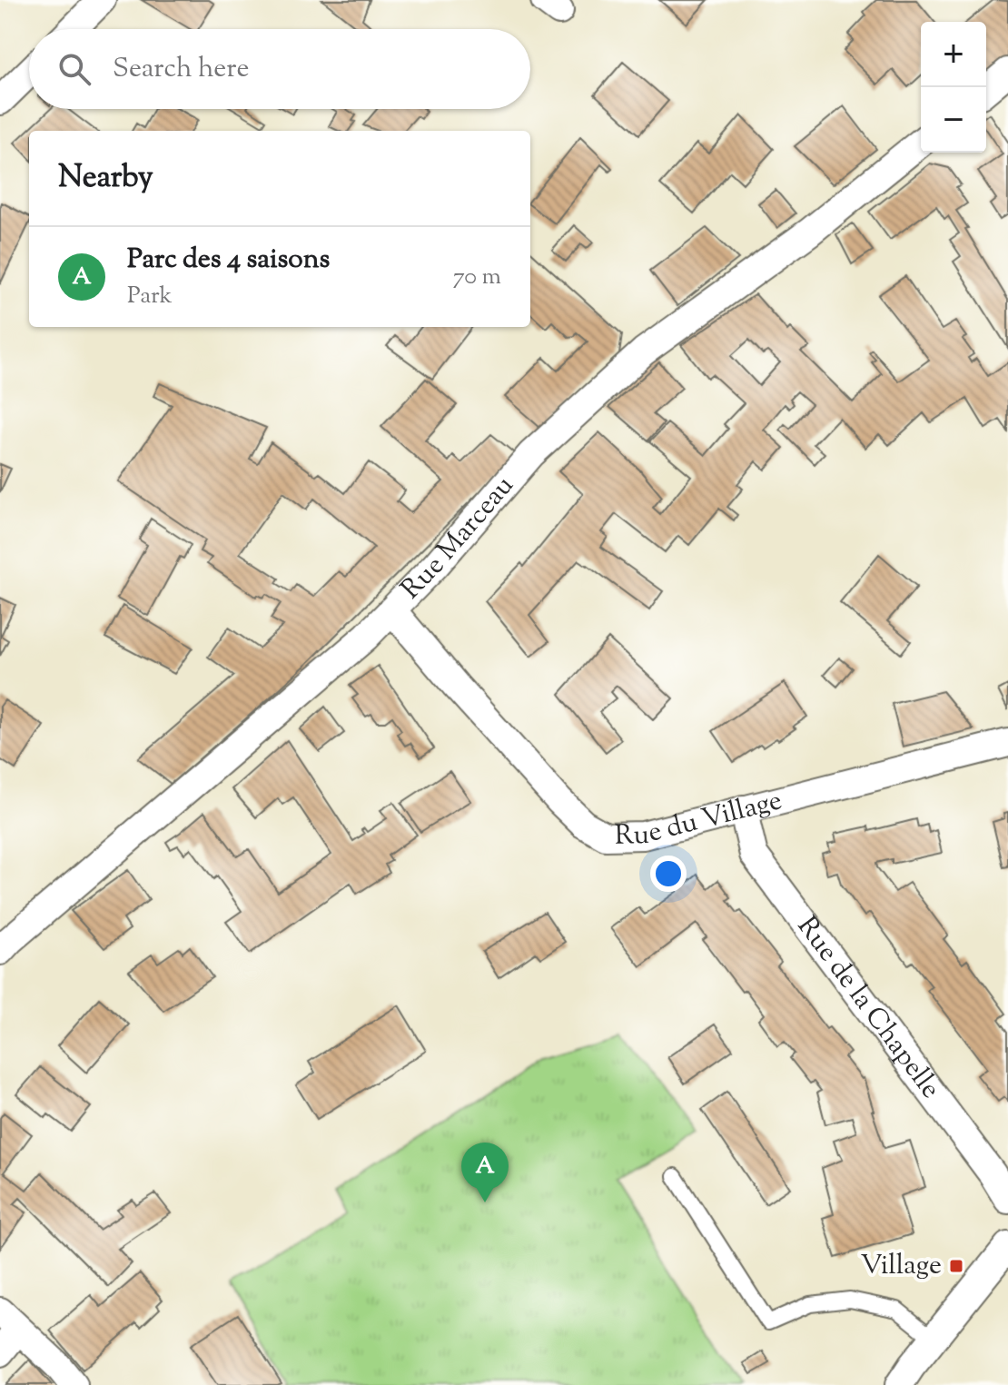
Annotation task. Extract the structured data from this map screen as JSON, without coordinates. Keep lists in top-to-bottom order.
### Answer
{
  "streets": {
    "street": ["Rue Marceau", "Rue du Village", "Rue de la Chapelle"]
  },
  "crossings": [
    ["Rue Marceau", "Rue du Village"],
    ["Rue du Village", "Rue de la Chapelle"]
  ],
  "places": {
    "transit": ["Village"]
  },
  "page": {
    "map_buttons": ["+", "−"],
    "search": "Search here",
    "heading": "Nearby",
    "list": [
      {
        "mark": "A",
        "name": "Parc des 4 saisons",
        "note": "Park",
        "value": "70 m"
      }
    ],
    "pins": "A"
  }
}
